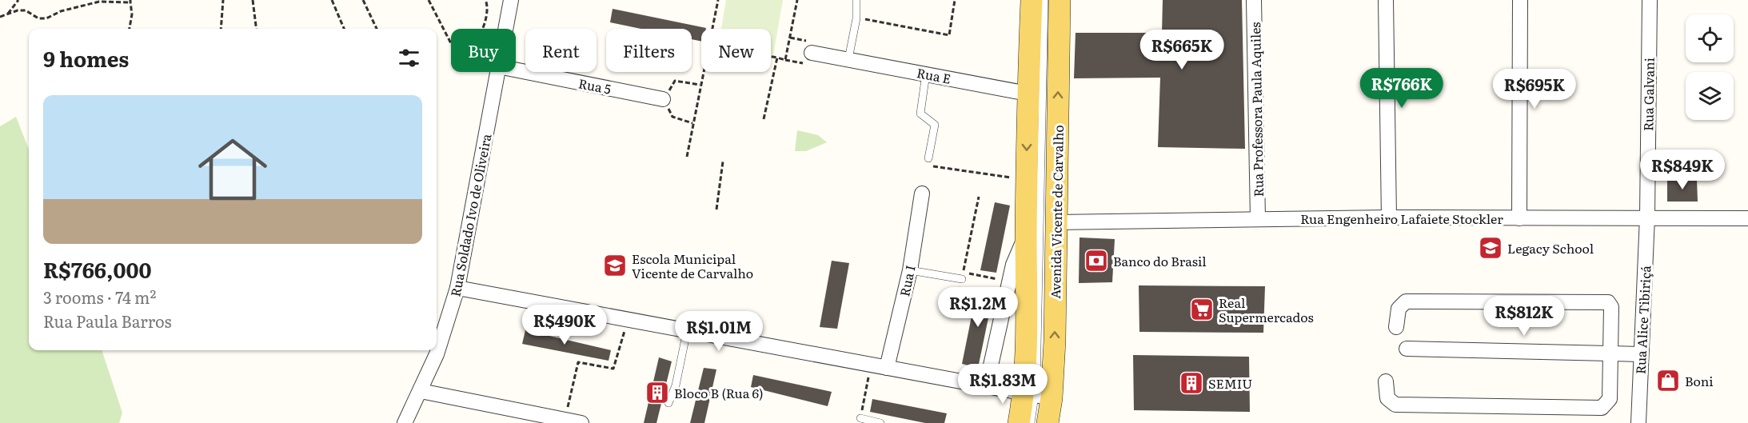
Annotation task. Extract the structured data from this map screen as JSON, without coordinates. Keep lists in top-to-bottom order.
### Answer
{
  "streets": {
    "main road": ["Avenida Vicente de Carvalho"],
    "street": [
      "Rua E",
      "Rua 5",
      "Rua Galvani",
      "Rua Professora Paula Aquiles",
      "Rua Soldado Ivo de Oliveira",
      "Rua Engenheiro Lafaiete Stockler",
      "Rua I",
      "Rua Alice Tibiriçá"
    ]
  },
  "crossings": [
    ["Rua E", "Avenida Vicente de Carvalho"],
    ["Rua Galvani", "Rua Engenheiro Lafaiete Stockler"],
    ["Rua Galvani", "Rua Alice Tibiriçá"],
    ["Rua Professora Paula Aquiles", "Rua Engenheiro Lafaiete Stockler"],
    ["Avenida Vicente de Carvalho", "Rua Engenheiro Lafaiete Stockler"],
    ["Rua Engenheiro Lafaiete Stockler", "Rua Alice Tibiriçá"]
  ],
  "places": {
    "school or university": ["Legacy School", "Escola Municipal Vicente de Carvalho"],
    "bank": ["Banco do Brasil"],
    "supermarket": ["Real Supermercados"],
    "shop": ["Boni"],
    "building": ["SEMIU", "Bloco B (Rua 6)"]
  },
  "page": {
    "chip": [
      "Buy",
      "Rent",
      "Filters",
      "New"
    ],
    "heading": "9 homes",
    "price": [
      "R$665K",
      "R$766K",
      "R$695K",
      "R$849K",
      "R$1.2M",
      "R$812K",
      "R$490K",
      "R$1.01M",
      "R$1.83M"
    ],
    "list": [
      {
        "name": "R$766,000",
        "note": "3 rooms · 74 m² · Rua Paula Barros"
      }
    ]
  }
}
